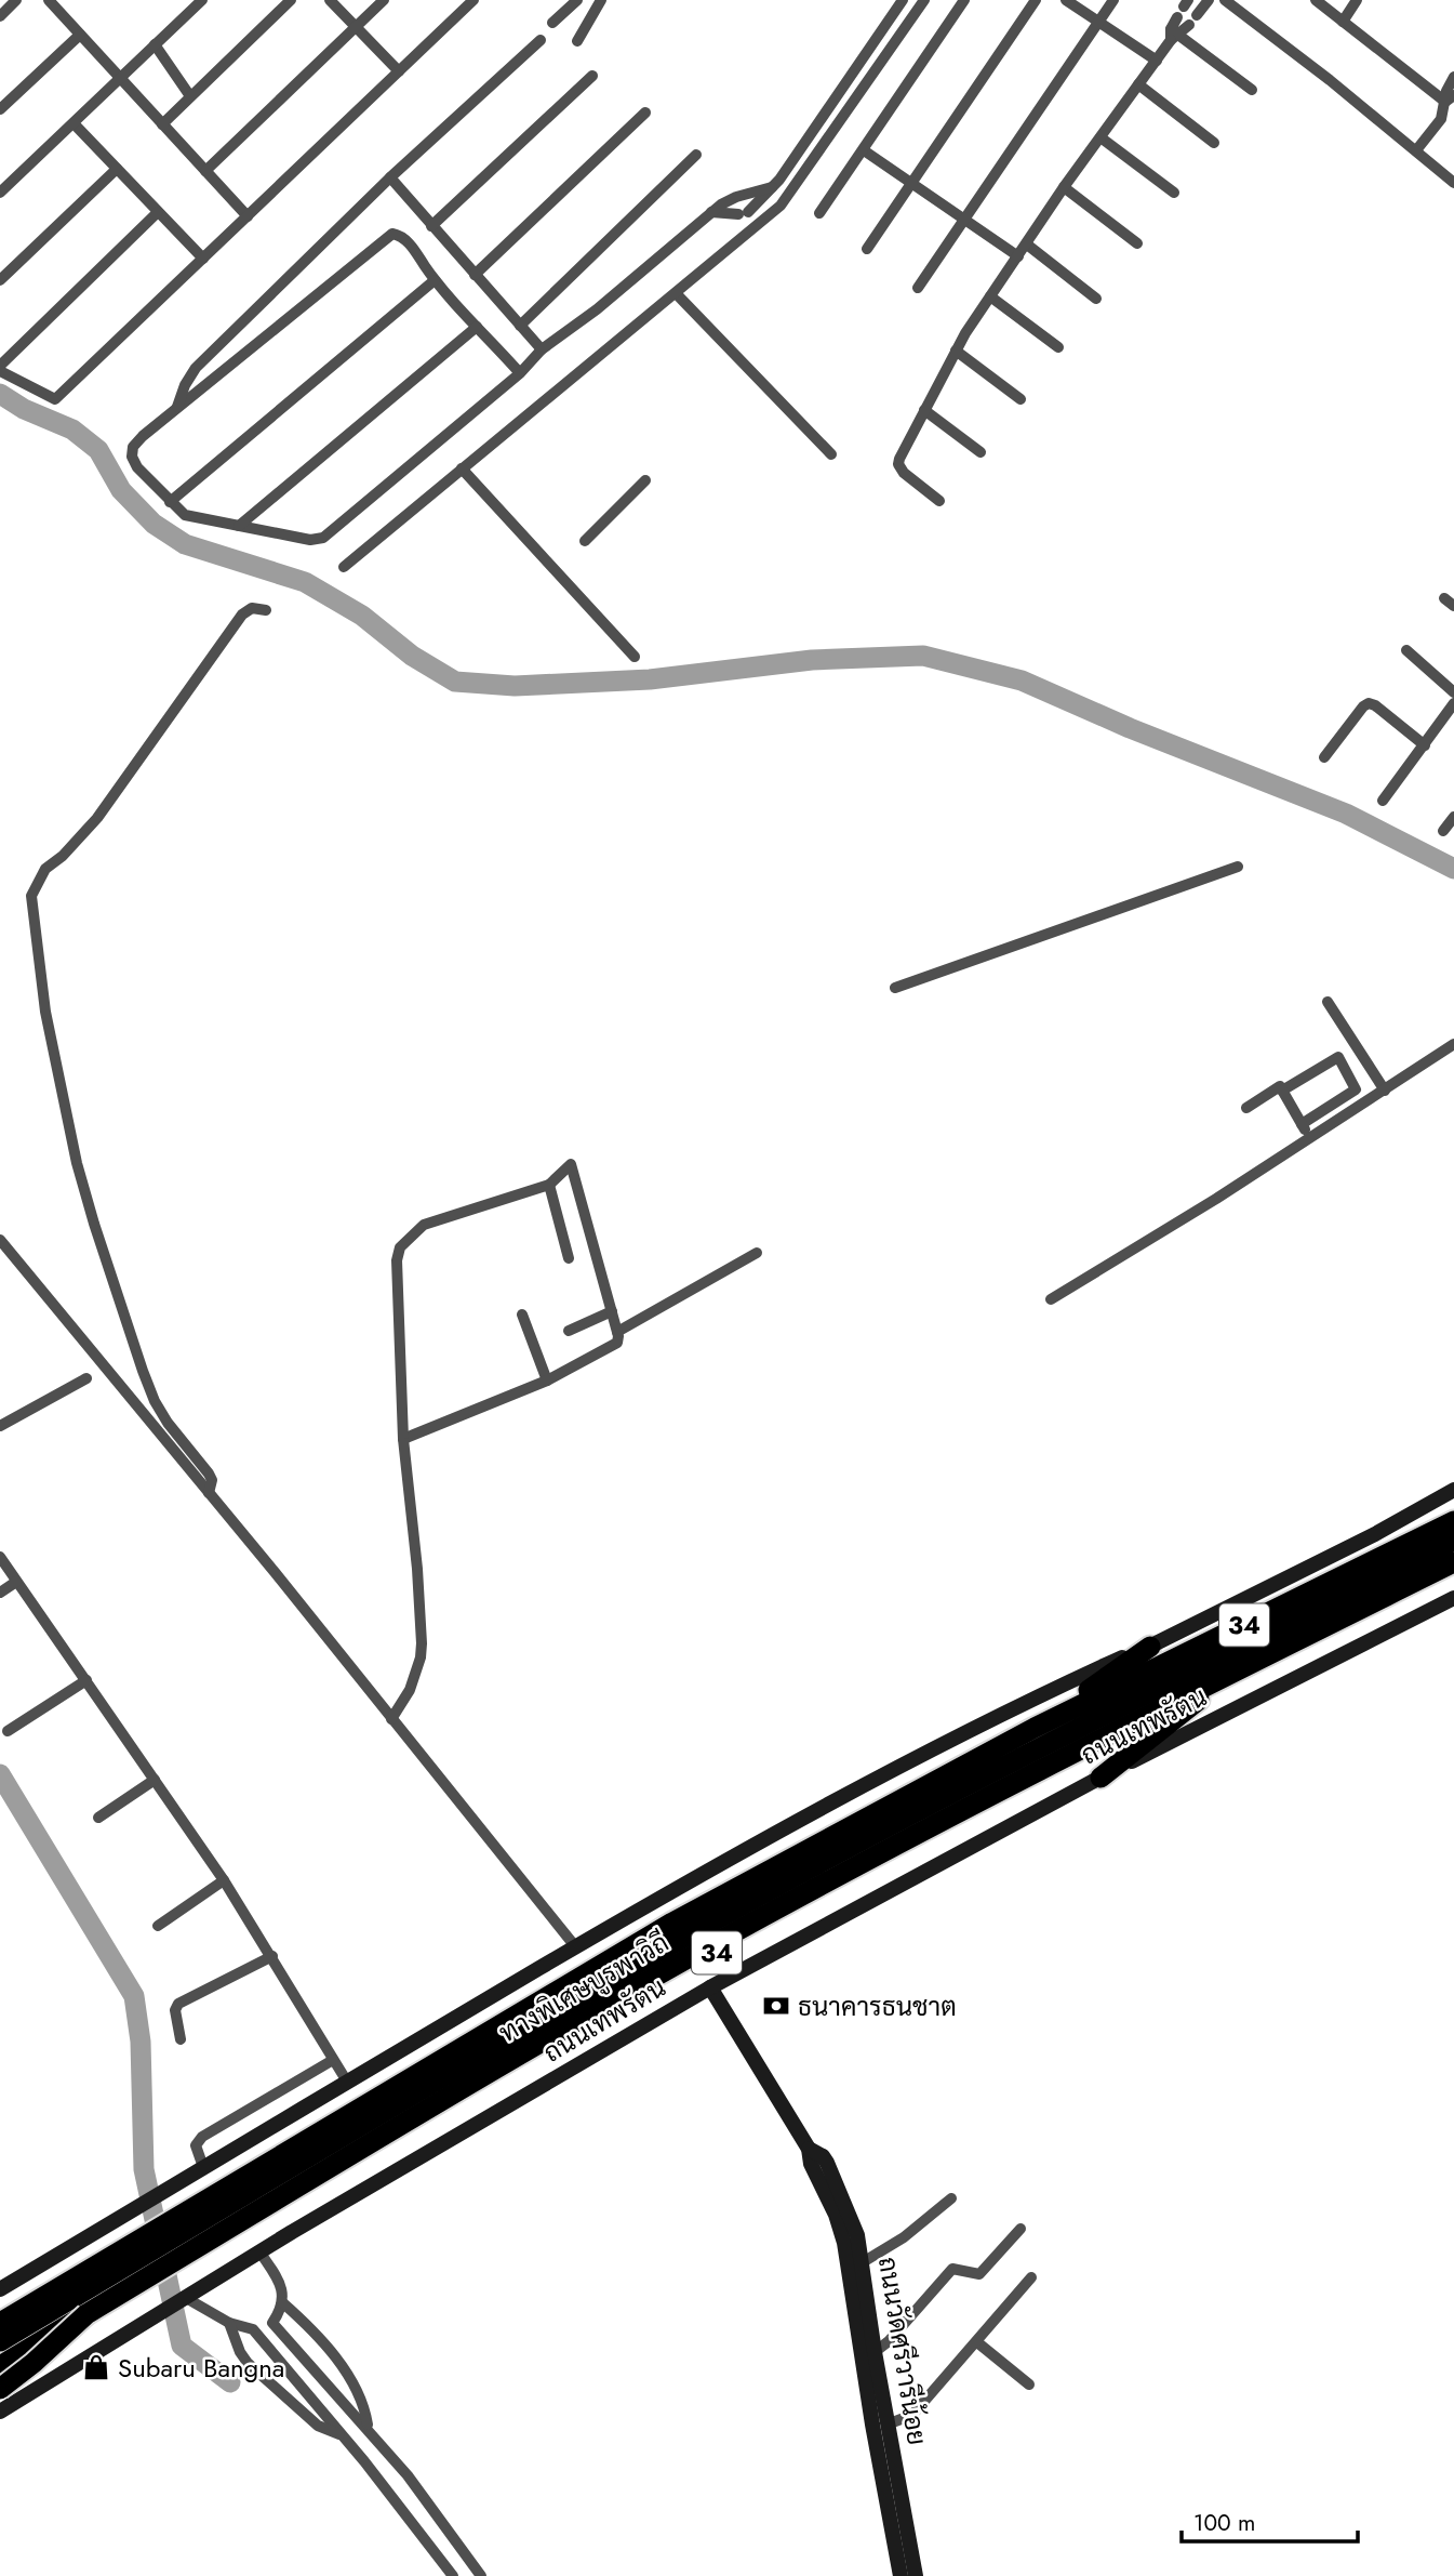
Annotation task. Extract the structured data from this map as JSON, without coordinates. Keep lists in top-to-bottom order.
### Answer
{
  "streets": {
    "highway": ["34", "ถนนเทพรัตน", "ทางพิเศษบูรพาวิถี"],
    "main road": ["ถนนวัดศรีวารีน้อย"]
  },
  "crossings": [
    ["ถนนเทพรัตน", "ถนนวัดศรีวารีน้อย"]
  ],
  "places": {
    "bank": ["ธนาคารธนชาต"],
    "shop": ["Subaru Bangna"]
  },
  "scale_bar": "100 m"
}
